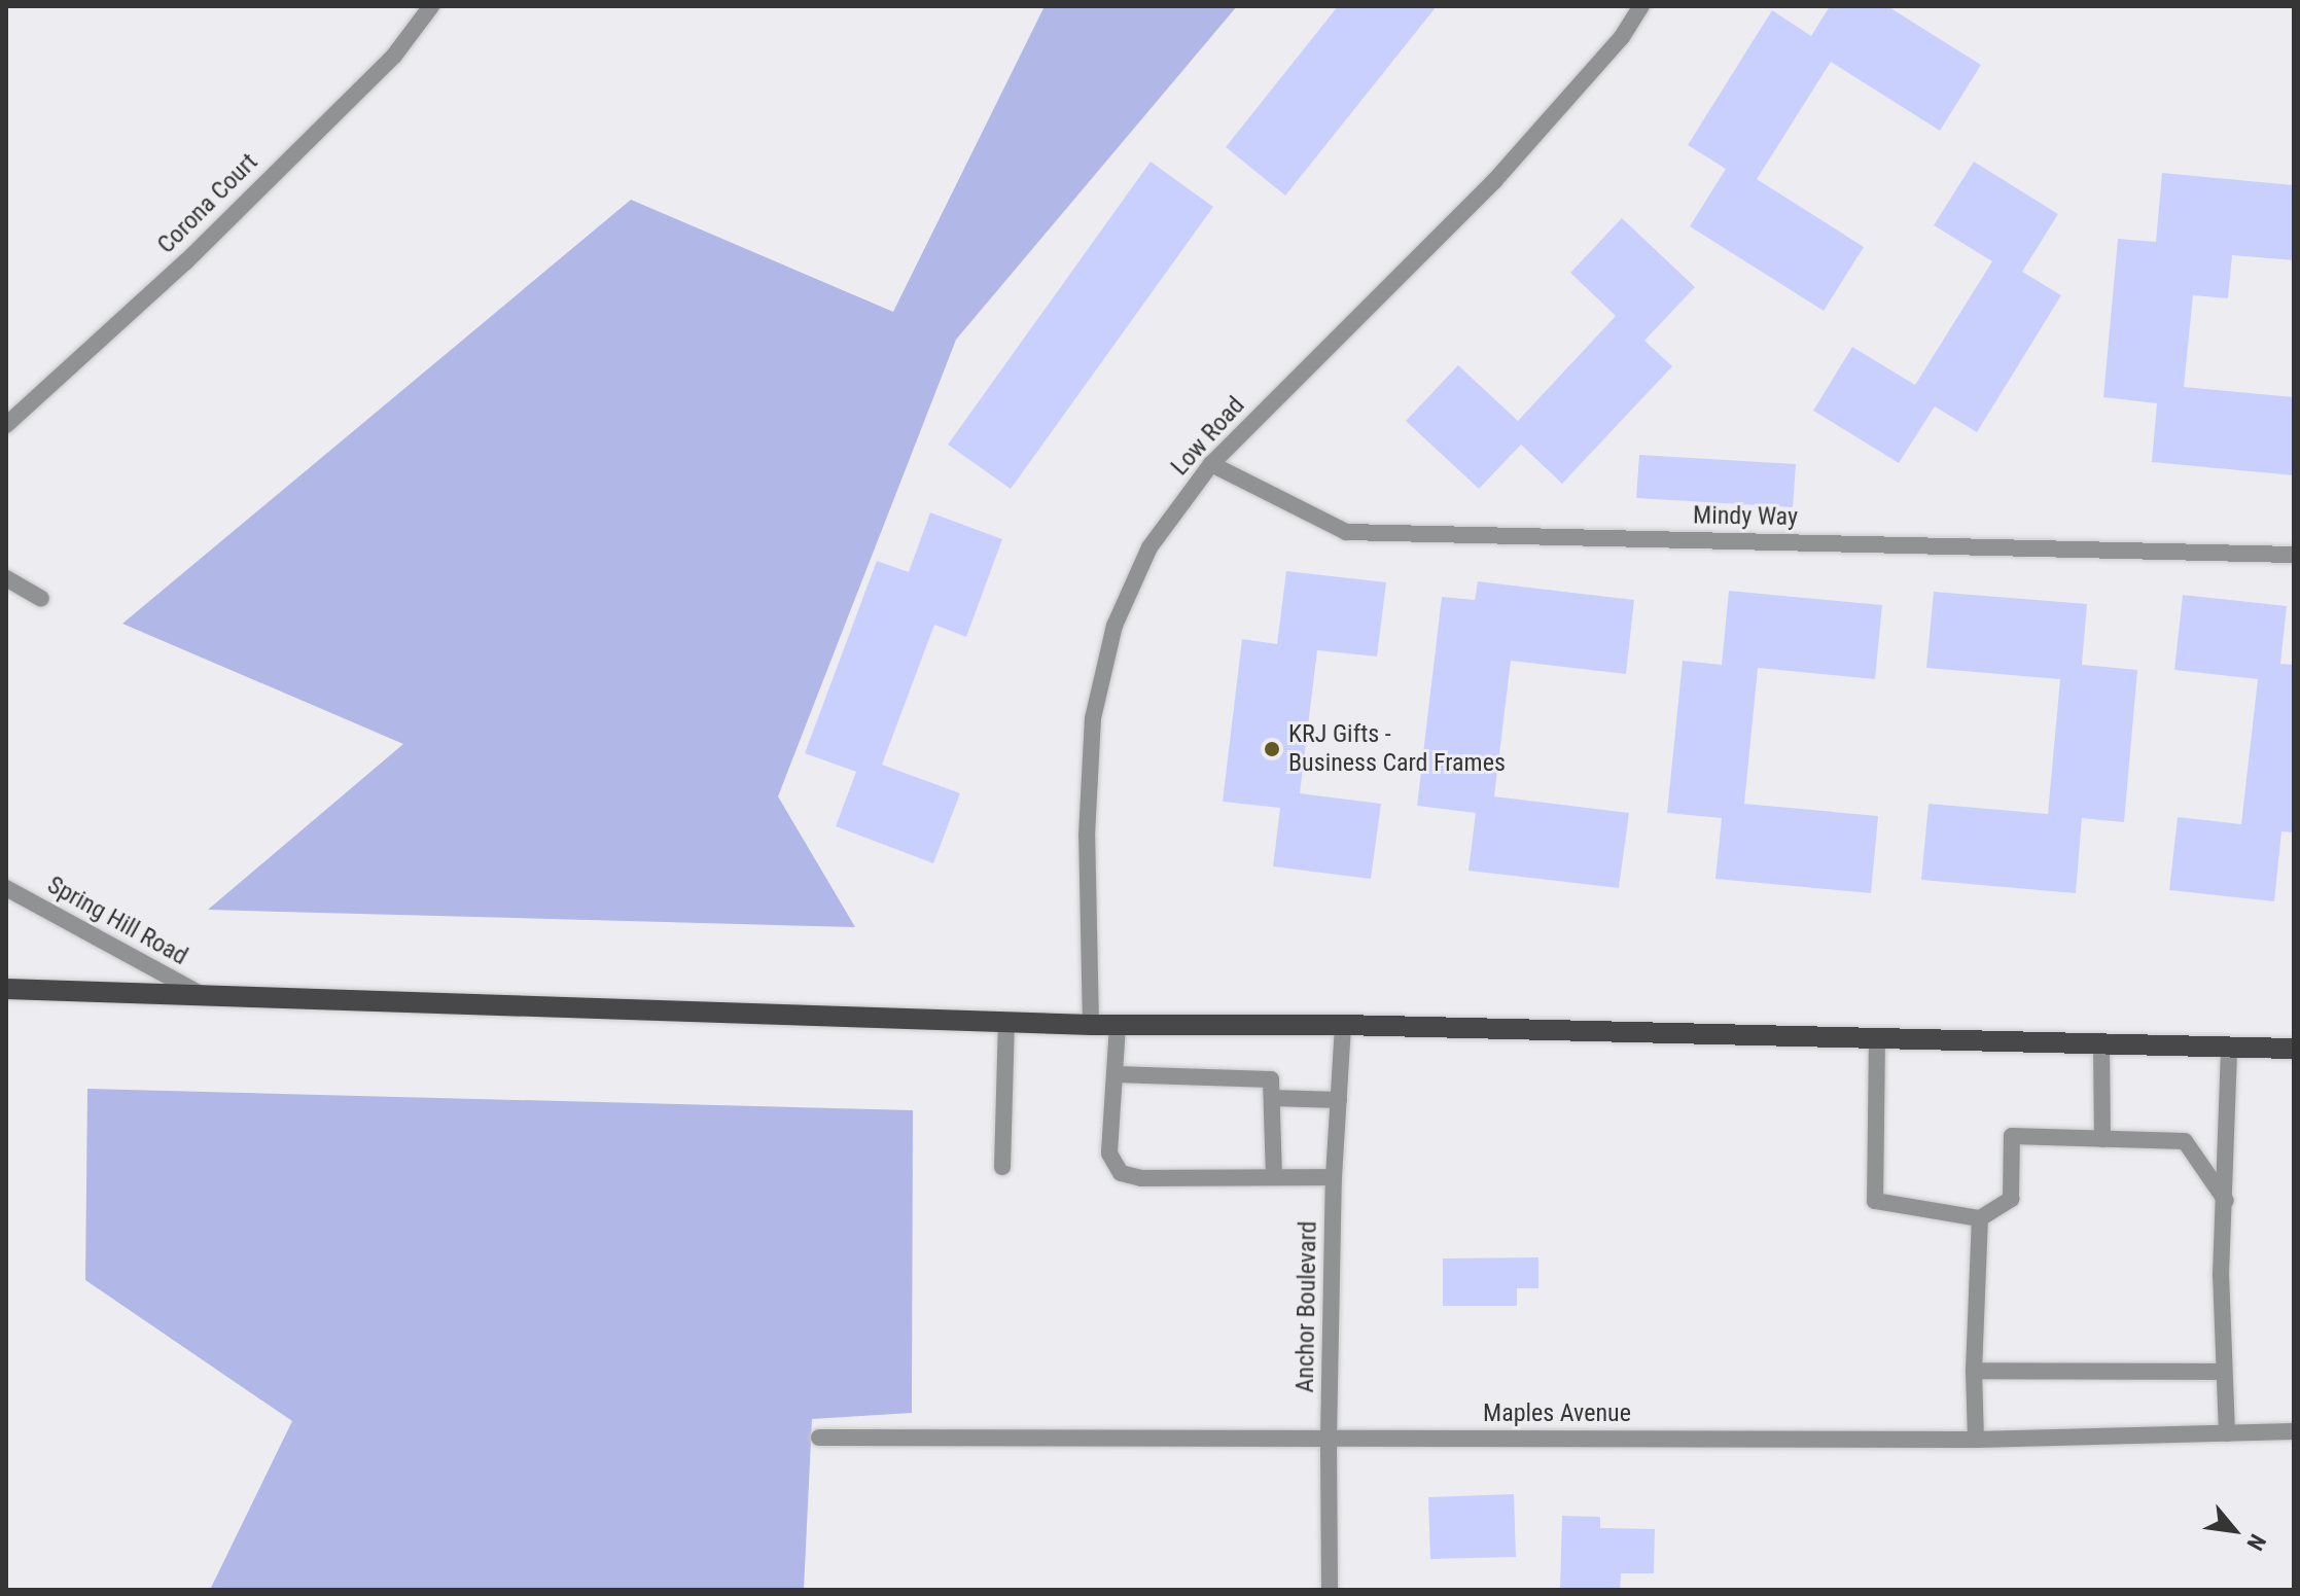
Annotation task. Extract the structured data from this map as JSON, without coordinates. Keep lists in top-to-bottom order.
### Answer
{
  "streets": {
    "street": [
      "Corona Court",
      "Low Road",
      "Mindy Way",
      "Spring Hill Road",
      "Anchor Boulevard",
      "Maples Avenue"
    ]
  },
  "crossings": [
    ["Low Road", "Mindy Way"],
    ["Anchor Boulevard", "Maples Avenue"]
  ],
  "places": ["KRJ Gifts - Business Card Frames"],
  "north": "bottom right"
}
